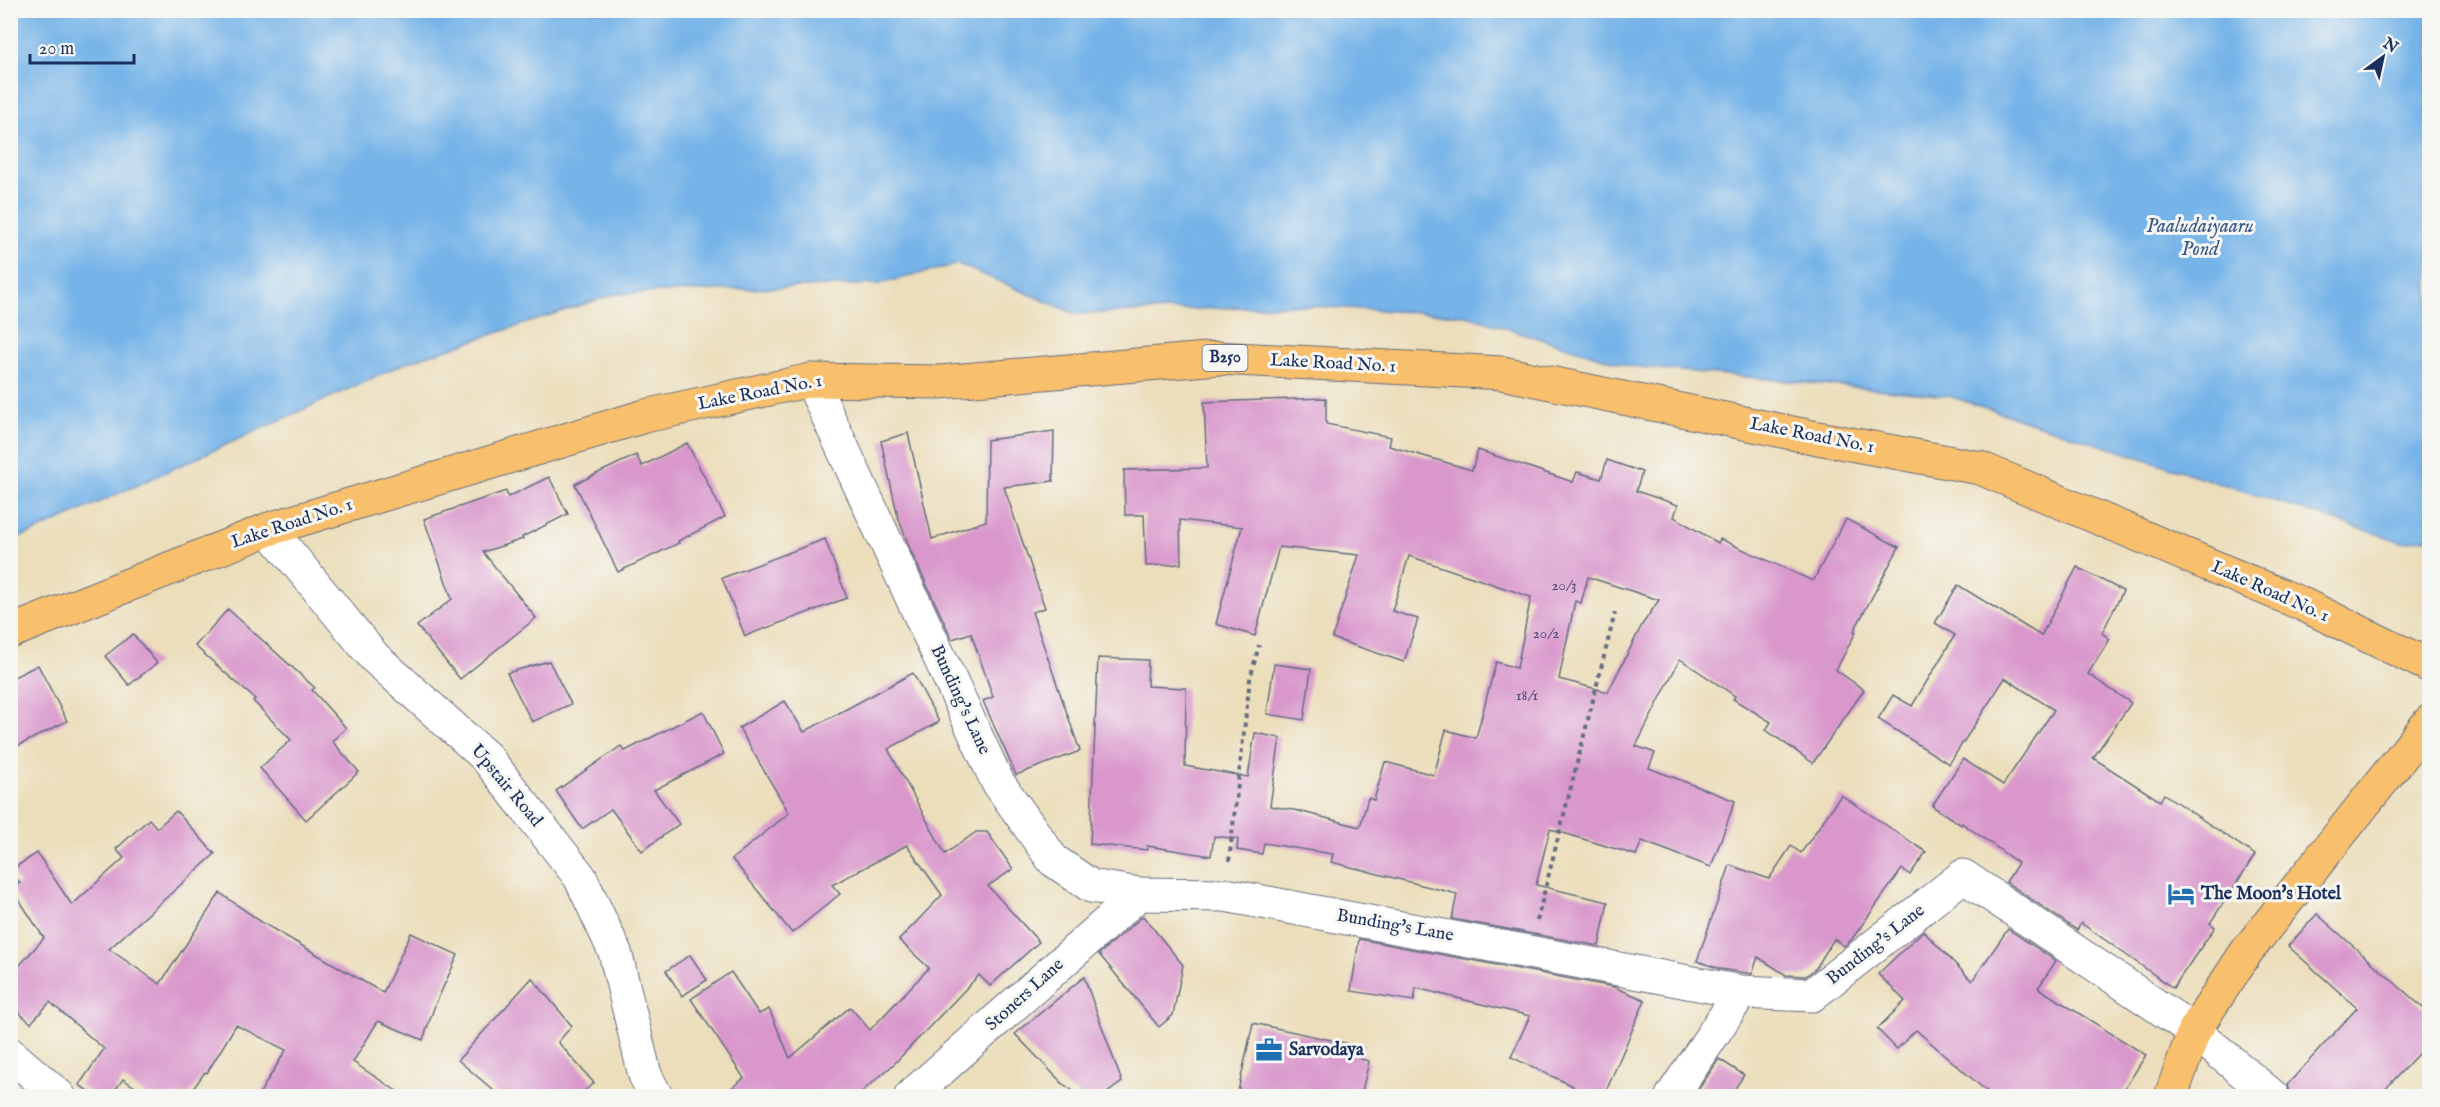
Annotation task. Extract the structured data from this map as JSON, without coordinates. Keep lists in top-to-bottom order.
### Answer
{
  "streets": {
    "main road": ["B250", "Lake Road No. 1"],
    "street": ["Bunding's Lane", "Upstair Road", "Stoners Lane"]
  },
  "crossings": [
    ["Lake Road No. 1", "Bunding's Lane"],
    ["Lake Road No. 1", "Upstair Road"],
    ["Bunding's Lane", "Stoners Lane"]
  ],
  "water": ["Paaludaiyaaru Pond"],
  "places": {
    "hotel": ["The Moon's Hotel"],
    "office": ["Sarvodaya"]
  },
  "house_numbers": ["20/3", "20/2", "18/1"],
  "scale_bar": "20 m",
  "north": "top right"
}
